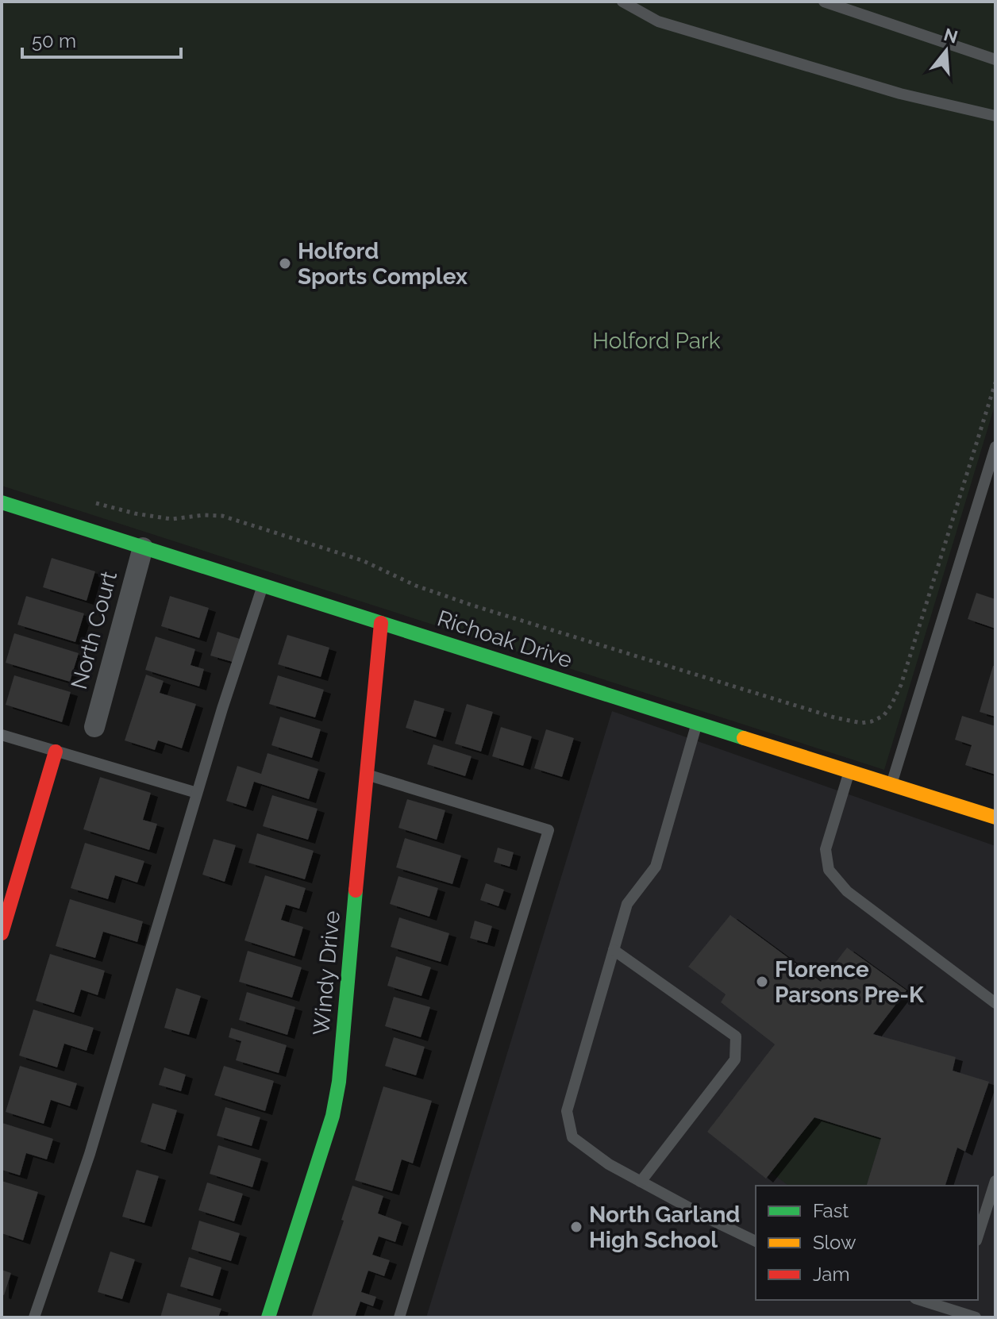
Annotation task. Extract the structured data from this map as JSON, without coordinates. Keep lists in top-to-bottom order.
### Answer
{
  "streets": {
    "street": ["North Court", "Richoak Drive", "Windy Drive"]
  },
  "crossings": [
    ["North Court", "Richoak Drive"],
    ["Richoak Drive", "Windy Drive"]
  ],
  "parks": ["Holford Park"],
  "places": ["Holford Sports Complex", "Florence Parsons Pre-K", "North Garland High School"],
  "legend": ["Fast", "Slow", "Jam"],
  "scale_bar": "50 m",
  "north": "top"
}
